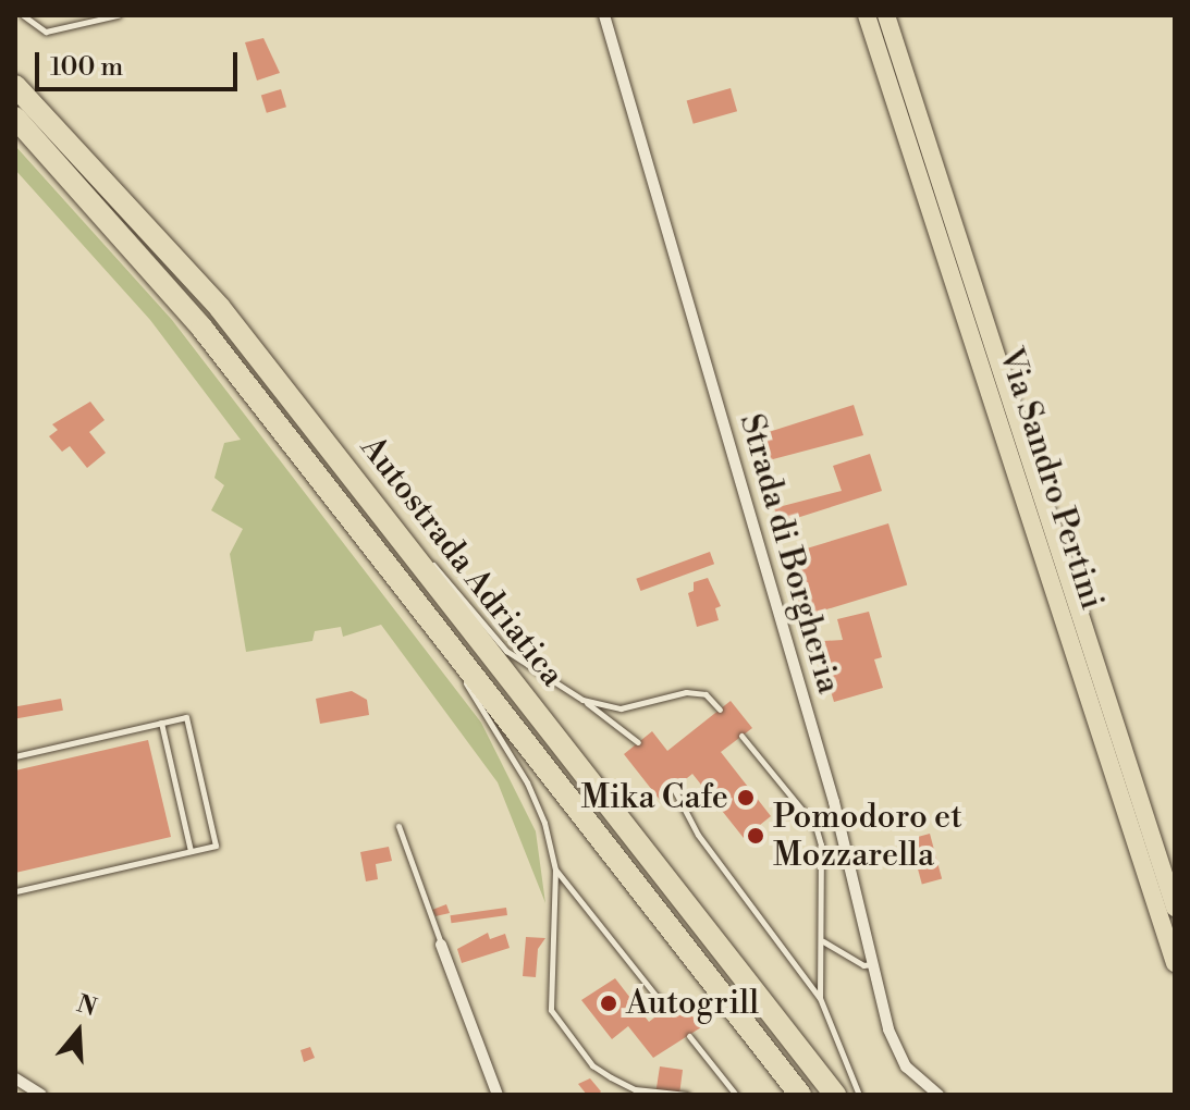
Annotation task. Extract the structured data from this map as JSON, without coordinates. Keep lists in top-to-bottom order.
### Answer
{
  "streets": {
    "highway": ["Autostrada Adriatica"],
    "main road": ["Via Sandro Pertini"],
    "street": ["Strada di Borgheria"]
  },
  "places": ["Mika Cafe", "Pomodoro et Mozzarella", "Autogrill"],
  "scale_bar": "100 m",
  "north": "top"
}
